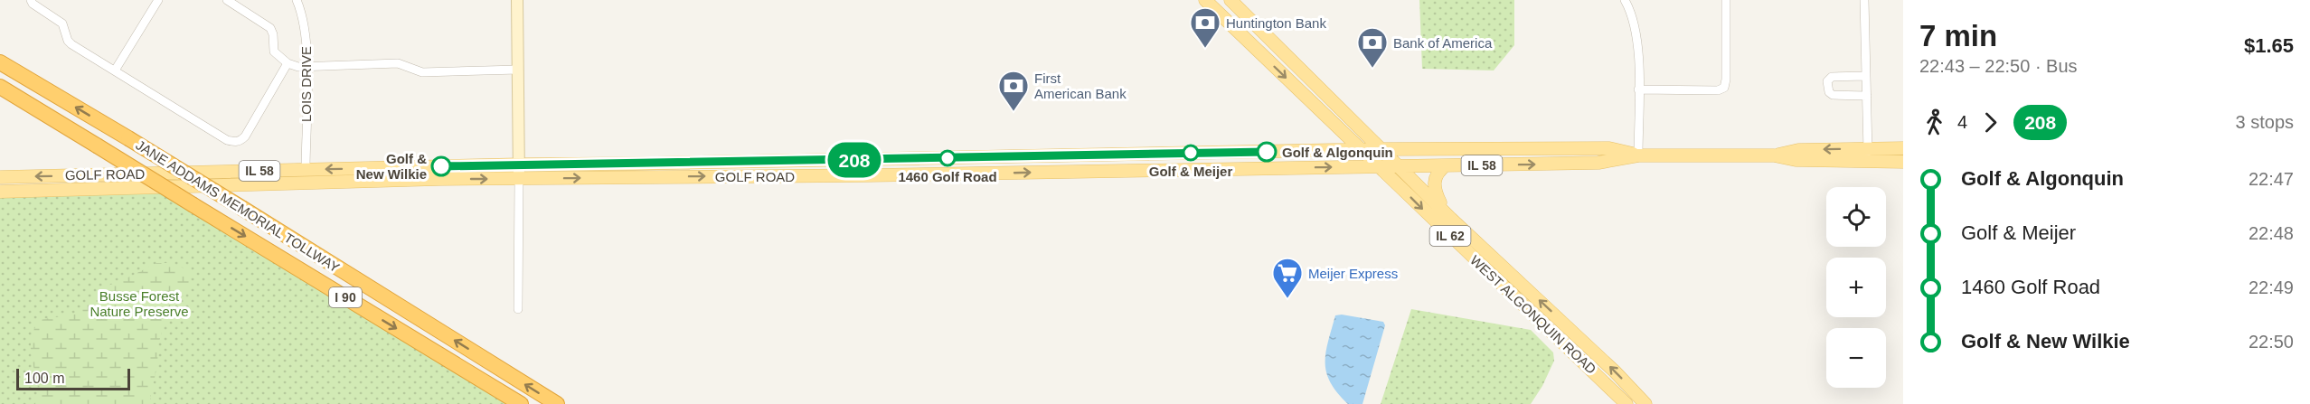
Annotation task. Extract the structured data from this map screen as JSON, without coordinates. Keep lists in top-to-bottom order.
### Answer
{
  "streets": {
    "highway": ["JANE ADDAMS MEMORIAL TOLLWAY", "I 90"],
    "main road": [
      "IL 58",
      "GOLF ROAD",
      "IL 62",
      "WEST ALGONQUIN ROAD"
    ],
    "street": ["LOIS DRIVE"]
  },
  "crossings": [
    ["LOIS DRIVE", "GOLF ROAD"],
    ["IL 58", "GOLF ROAD"],
    ["IL 58", "WEST ALGONQUIN ROAD"],
    ["GOLF ROAD", "WEST ALGONQUIN ROAD"]
  ],
  "parks": ["Busse Forest Nature Preserve"],
  "places": {
    "bank": ["Huntington Bank", "Bank of America", "First American Bank"],
    "other": [
      "Golf & Algonquin",
      "Golf & Meijer",
      "1460 Golf Road",
      "Golf & New Wilkie"
    ],
    "supermarket": ["Meijer Express"]
  },
  "lines": ["bus line 208"],
  "scale_bar": "100 m",
  "page": {
    "on_map": "208",
    "heading": ["7 min", "22:43 – 22:50 · Bus", "$1.65"],
    "legs": ["4", "208", "3 stops"],
    "list": [
      {
        "name": "Golf & Algonquin",
        "value": "22:47"
      },
      {
        "name": "Golf & Meijer",
        "value": "22:48"
      },
      {
        "name": "1460 Golf Road",
        "value": "22:49"
      },
      {
        "name": "Golf & New Wilkie",
        "value": "22:50"
      }
    ],
    "map_buttons": ["+", "−"],
    "scale": "100 m"
  }
}
